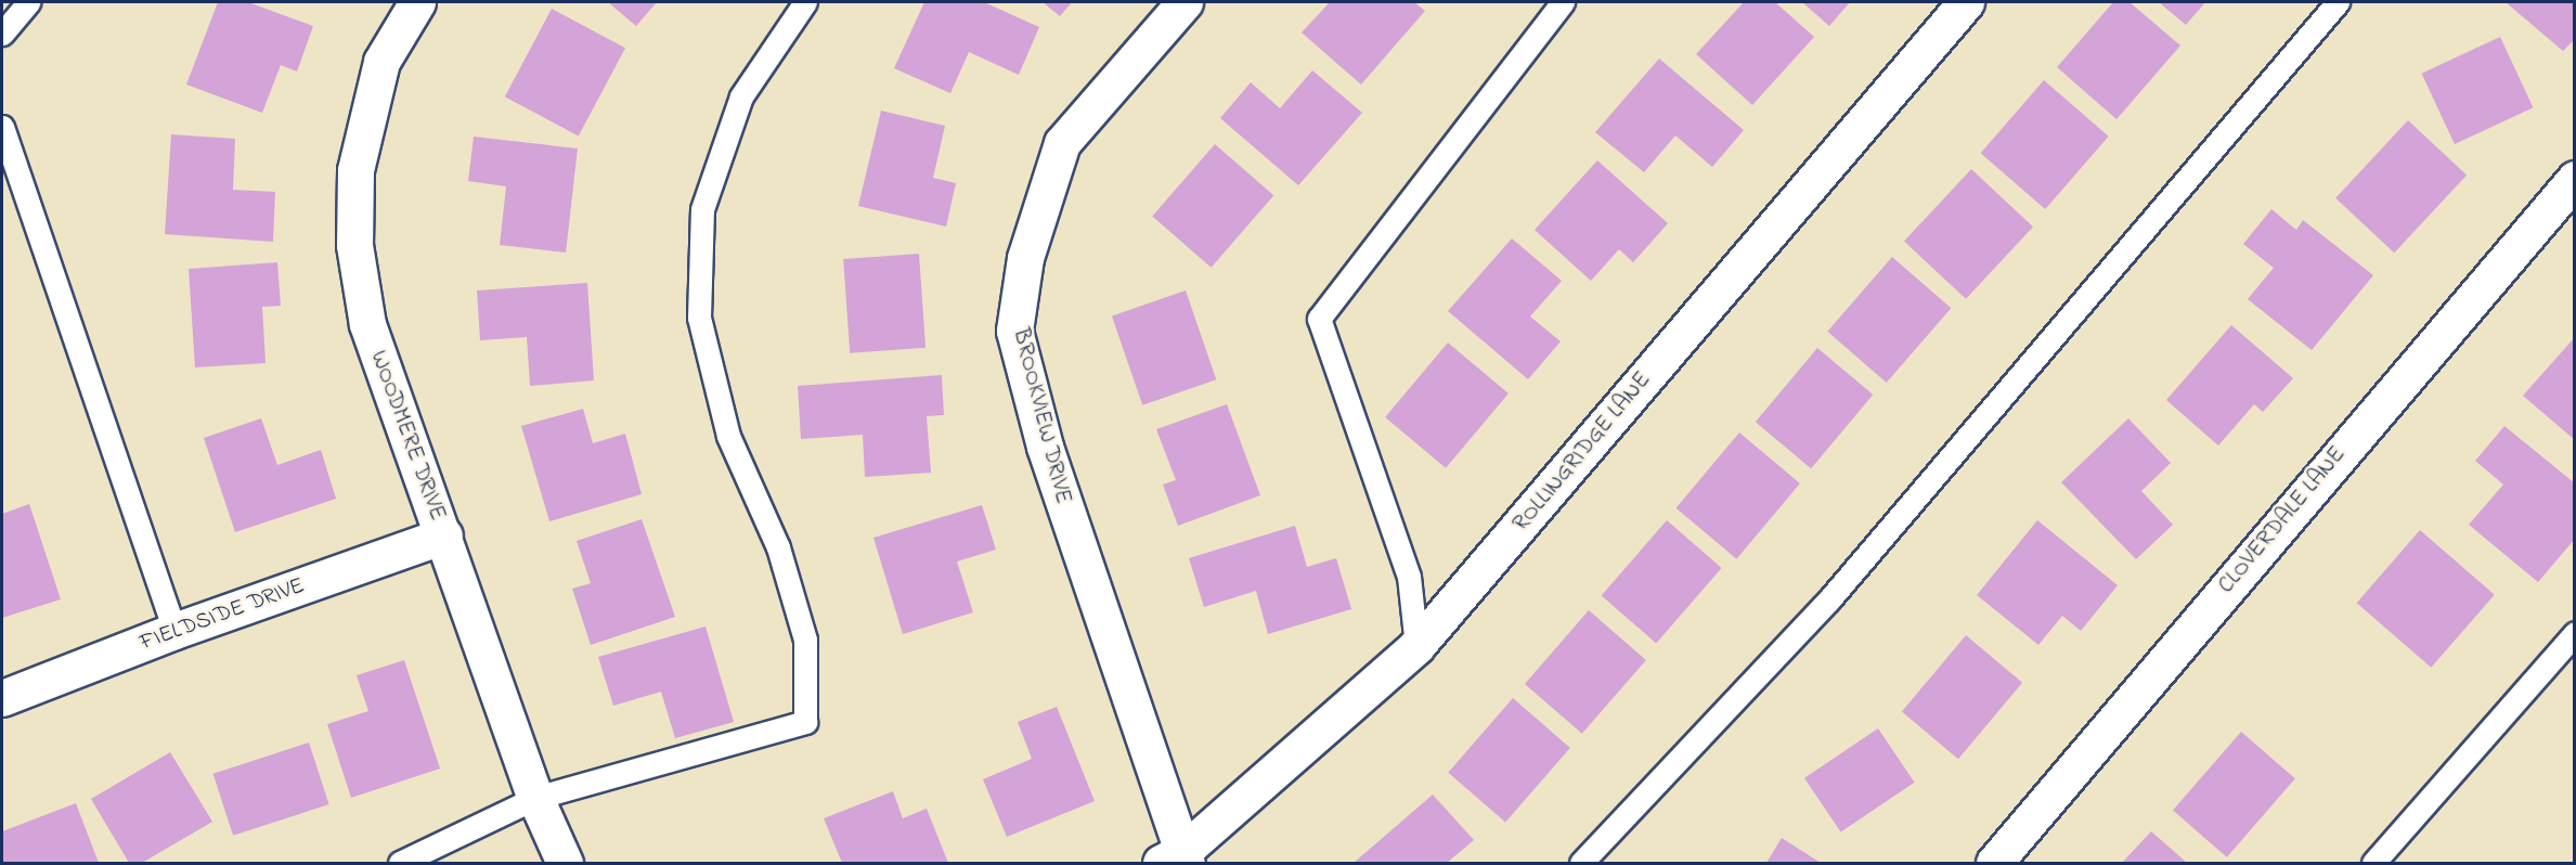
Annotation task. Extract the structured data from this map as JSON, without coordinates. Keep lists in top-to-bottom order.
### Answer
{
  "streets": {
    "street": [
      "BROOKVIEW DRIVE",
      "WOODMERE DRIVE",
      "ROLLINGRIDGE LANE",
      "CLOVERDALE LANE",
      "FIELDSIDE DRIVE"
    ]
  },
  "crossings": [
    ["BROOKVIEW DRIVE", "ROLLINGRIDGE LANE"],
    ["WOODMERE DRIVE", "FIELDSIDE DRIVE"]
  ]
}
